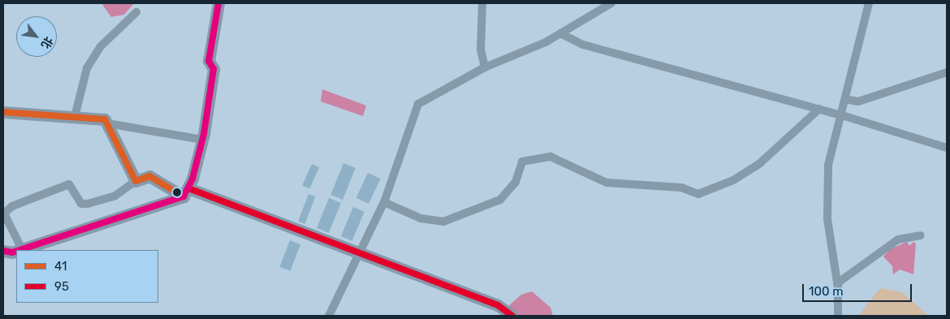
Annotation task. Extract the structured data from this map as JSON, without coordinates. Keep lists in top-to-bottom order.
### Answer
{
  "lines": ["transit line 41", "transit line 95"],
  "legend": ["41", "95"],
  "scale_bar": "100 m",
  "north": "bottom right"
}
